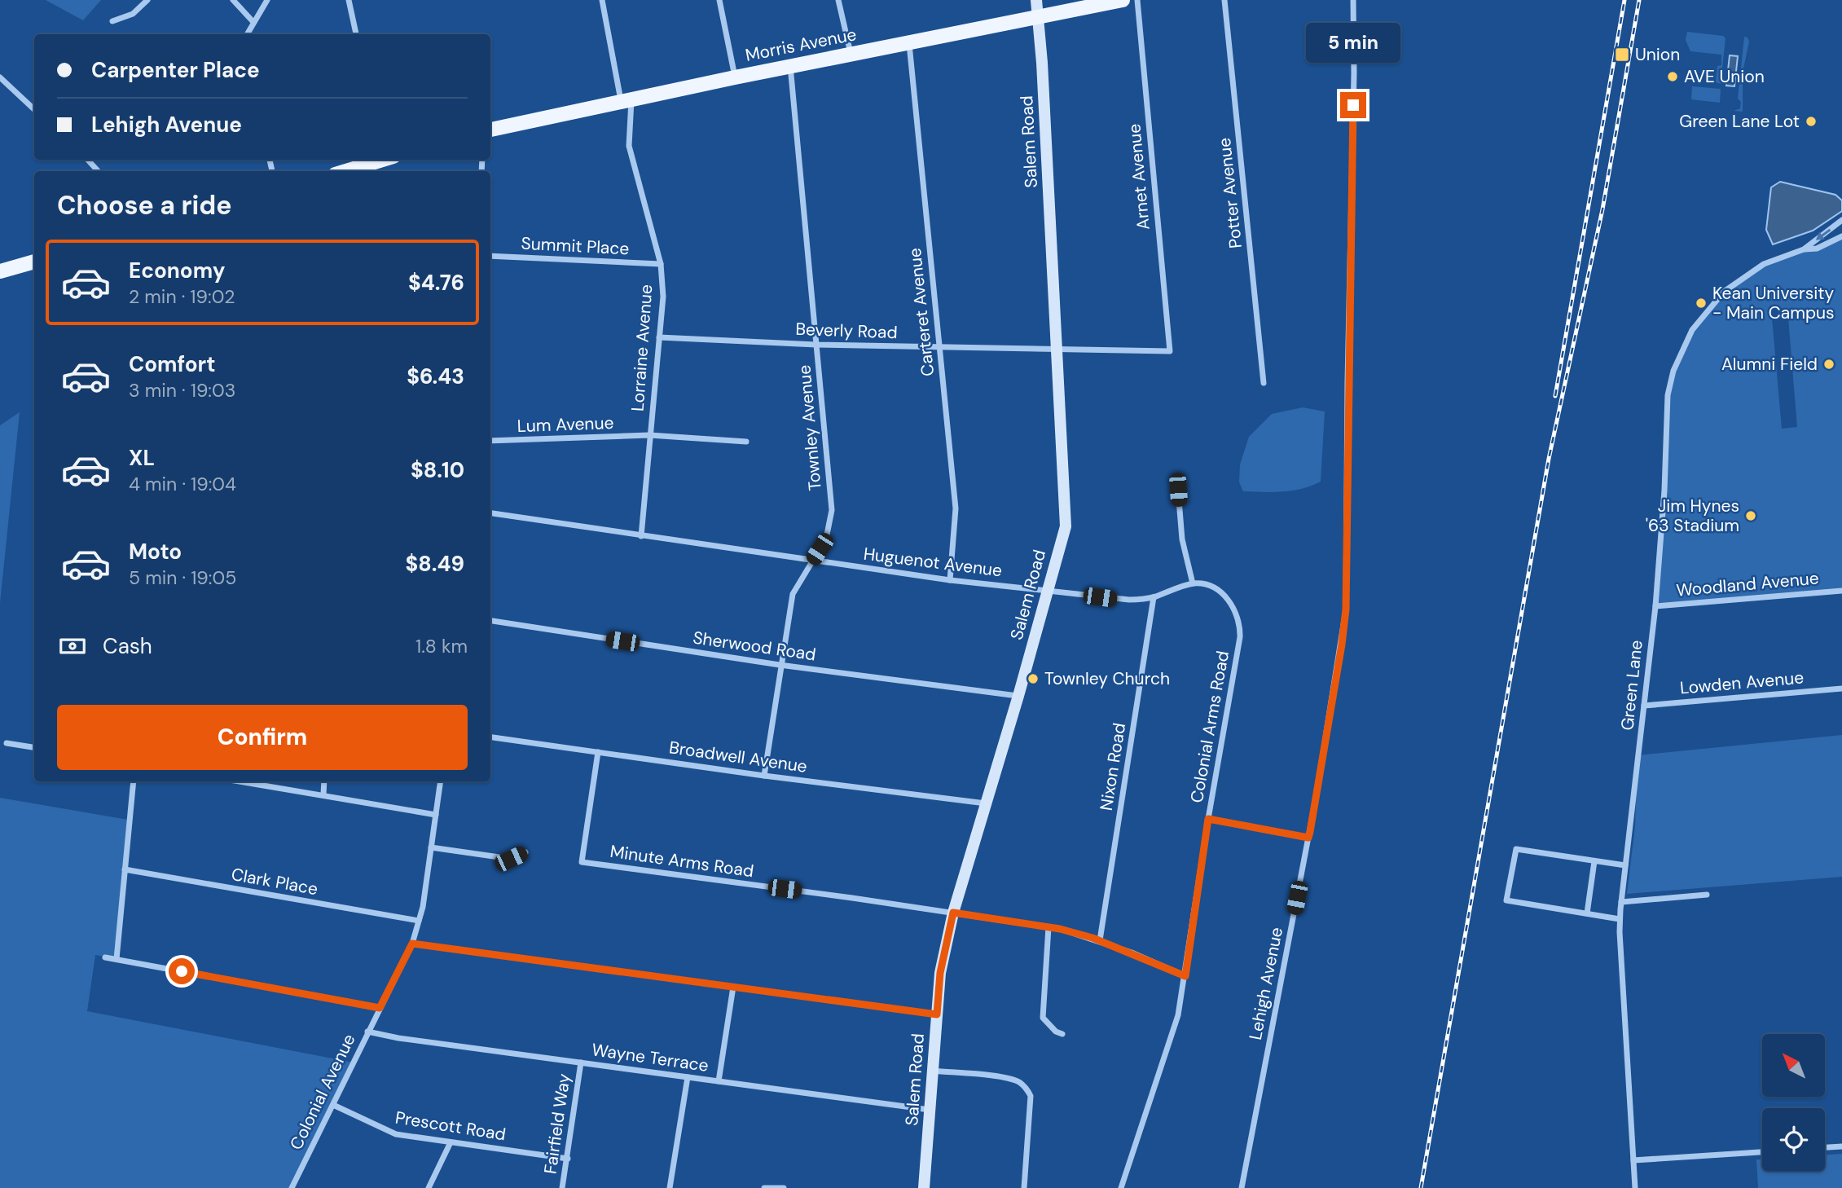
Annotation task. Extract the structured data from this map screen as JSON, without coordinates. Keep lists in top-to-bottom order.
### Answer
{
  "streets": {
    "main road": ["Morris Avenue"],
    "street": [
      "Salem Road",
      "Arnet Avenue",
      "Potter Avenue",
      "Summit Place",
      "Carteret Avenue",
      "Beverly Road",
      "Lorraine Avenue",
      "Lum Avenue",
      "Townley Avenue",
      "Huguenot Avenue",
      "Woodland Avenue",
      "Sherwood Road",
      "Lowden Avenue",
      "Green Lane",
      "Colonial Arms Road",
      "Broadwell Avenue",
      "Nixon Road",
      "Minute Arms Road",
      "Clark Place",
      "Lehigh Avenue",
      "Wayne Terrace",
      "Colonial Avenue",
      "Fairfield Way",
      "Prescott Road"
    ]
  },
  "crossings": [
    ["Morris Avenue", "Salem Road"],
    ["Morris Avenue", "Carteret Avenue"],
    ["Morris Avenue", "Lorraine Avenue"],
    ["Morris Avenue", "Townley Avenue"],
    ["Salem Road", "Beverly Road"],
    ["Salem Road", "Huguenot Avenue"],
    ["Salem Road", "Sherwood Road"],
    ["Salem Road", "Broadwell Avenue"],
    ["Salem Road", "Minute Arms Road"],
    ["Salem Road", "Wayne Terrace"],
    ["Arnet Avenue", "Beverly Road"],
    ["Summit Place", "Lorraine Avenue"],
    ["Carteret Avenue", "Beverly Road"],
    ["Carteret Avenue", "Huguenot Avenue"],
    ["Beverly Road", "Lorraine Avenue"],
    ["Beverly Road", "Townley Avenue"],
    ["Lorraine Avenue", "Lum Avenue"],
    ["Lorraine Avenue", "Huguenot Avenue"],
    ["Townley Avenue", "Huguenot Avenue"],
    ["Townley Avenue", "Sherwood Road"],
    ["Townley Avenue", "Broadwell Avenue"],
    ["Huguenot Avenue", "Colonial Arms Road"],
    ["Huguenot Avenue", "Nixon Road"],
    ["Woodland Avenue", "Green Lane"],
    ["Lowden Avenue", "Green Lane"],
    ["Colonial Arms Road", "Minute Arms Road"],
    ["Broadwell Avenue", "Minute Arms Road"],
    ["Nixon Road", "Minute Arms Road"],
    ["Clark Place", "Colonial Avenue"],
    ["Wayne Terrace", "Colonial Avenue"],
    ["Wayne Terrace", "Fairfield Way"],
    ["Colonial Avenue", "Prescott Road"],
    ["Fairfield Way", "Prescott Road"]
  ],
  "places": {
    "transit": ["Union"],
    "other": [
      "AVE Union",
      "Green Lane Lot",
      "Kean University - Main Campus",
      "Alumni Field",
      "Jim Hynes '63 Stadium",
      "Townley Church"
    ]
  },
  "north": "top left",
  "page": {
    "bubble": "5 min",
    "banner": ["Carpenter Place", "Lehigh Avenue"],
    "heading": "Choose a ride",
    "list": [
      {
        "name": "Economy",
        "note": "2 min · 19:02",
        "value": "$4.76"
      },
      {
        "name": "Comfort",
        "note": "3 min · 19:03",
        "value": "$6.43"
      },
      {
        "name": "XL",
        "note": "4 min · 19:04",
        "value": "$8.10"
      },
      {
        "name": "Moto",
        "note": "5 min · 19:05",
        "value": "$8.49"
      }
    ],
    "pay": ["Cash", "1.8 km"],
    "buttons": "Confirm"
  }
}
